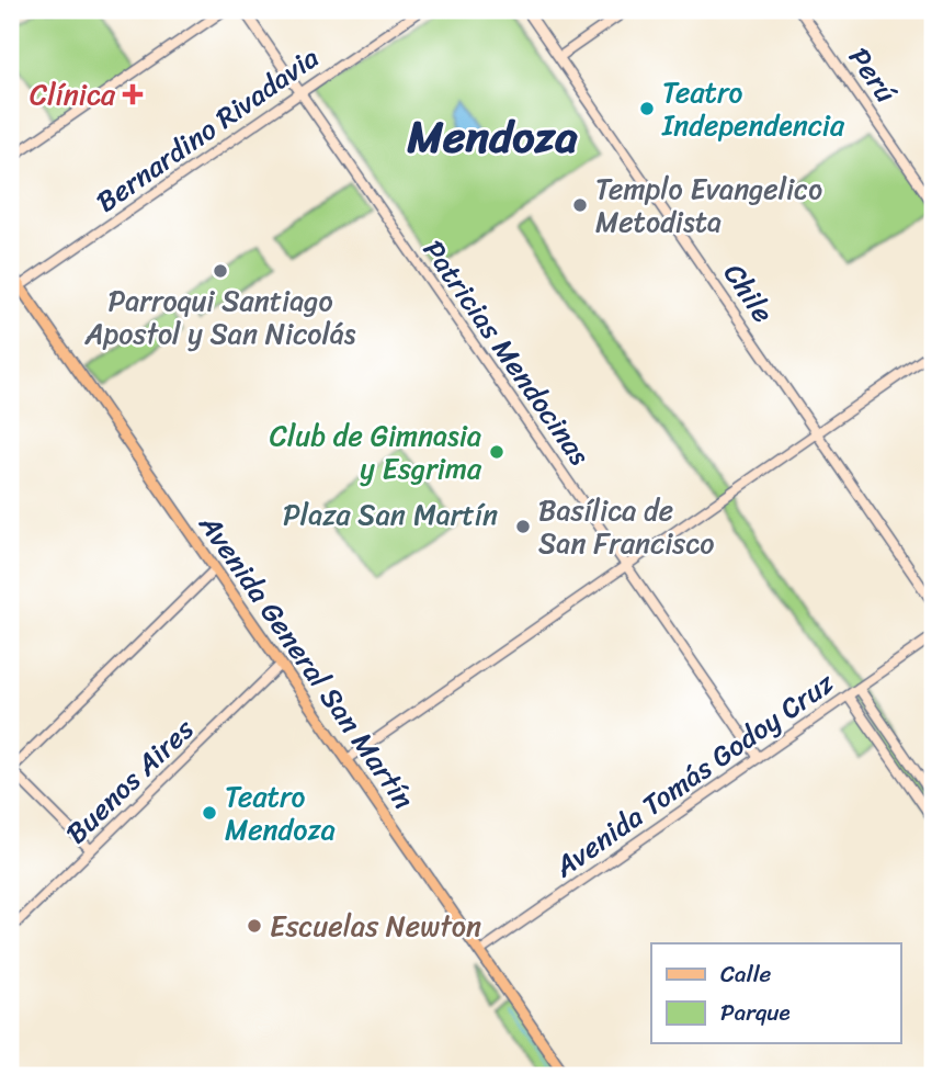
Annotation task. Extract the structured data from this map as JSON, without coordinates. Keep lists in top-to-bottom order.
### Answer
{
  "streets": {
    "main road": ["Avenida General San Martín"],
    "street": [
      "Perú",
      "Bernardino Rivadavia",
      "Chile",
      "Patricias Mendocinas",
      "Avenida Tomás Godoy Cruz",
      "Buenos Aires"
    ]
  },
  "crossings": [
    ["Bernardino Rivadavia", "Patricias Mendocinas"],
    ["Bernardino Rivadavia", "Avenida General San Martín"],
    ["Patricias Mendocinas", "Avenida Tomás Godoy Cruz"],
    ["Avenida General San Martín", "Avenida Tomás Godoy Cruz"],
    ["Avenida General San Martín", "Buenos Aires"]
  ],
  "districts": ["Mendoza"],
  "parks": ["Plaza San Martín"],
  "places": {
    "health": ["Clínica"],
    "other": [
      "Teatro Independencia",
      "Templo Evangelico Metodista",
      "Parroqui Santiago Apostol y San Nicolás",
      "Club de Gimnasia y Esgrima",
      "Basílica de San Francisco",
      "Teatro Mendoza",
      "Escuelas Newton"
    ]
  },
  "legend": ["Calle", "Parque"]
}
